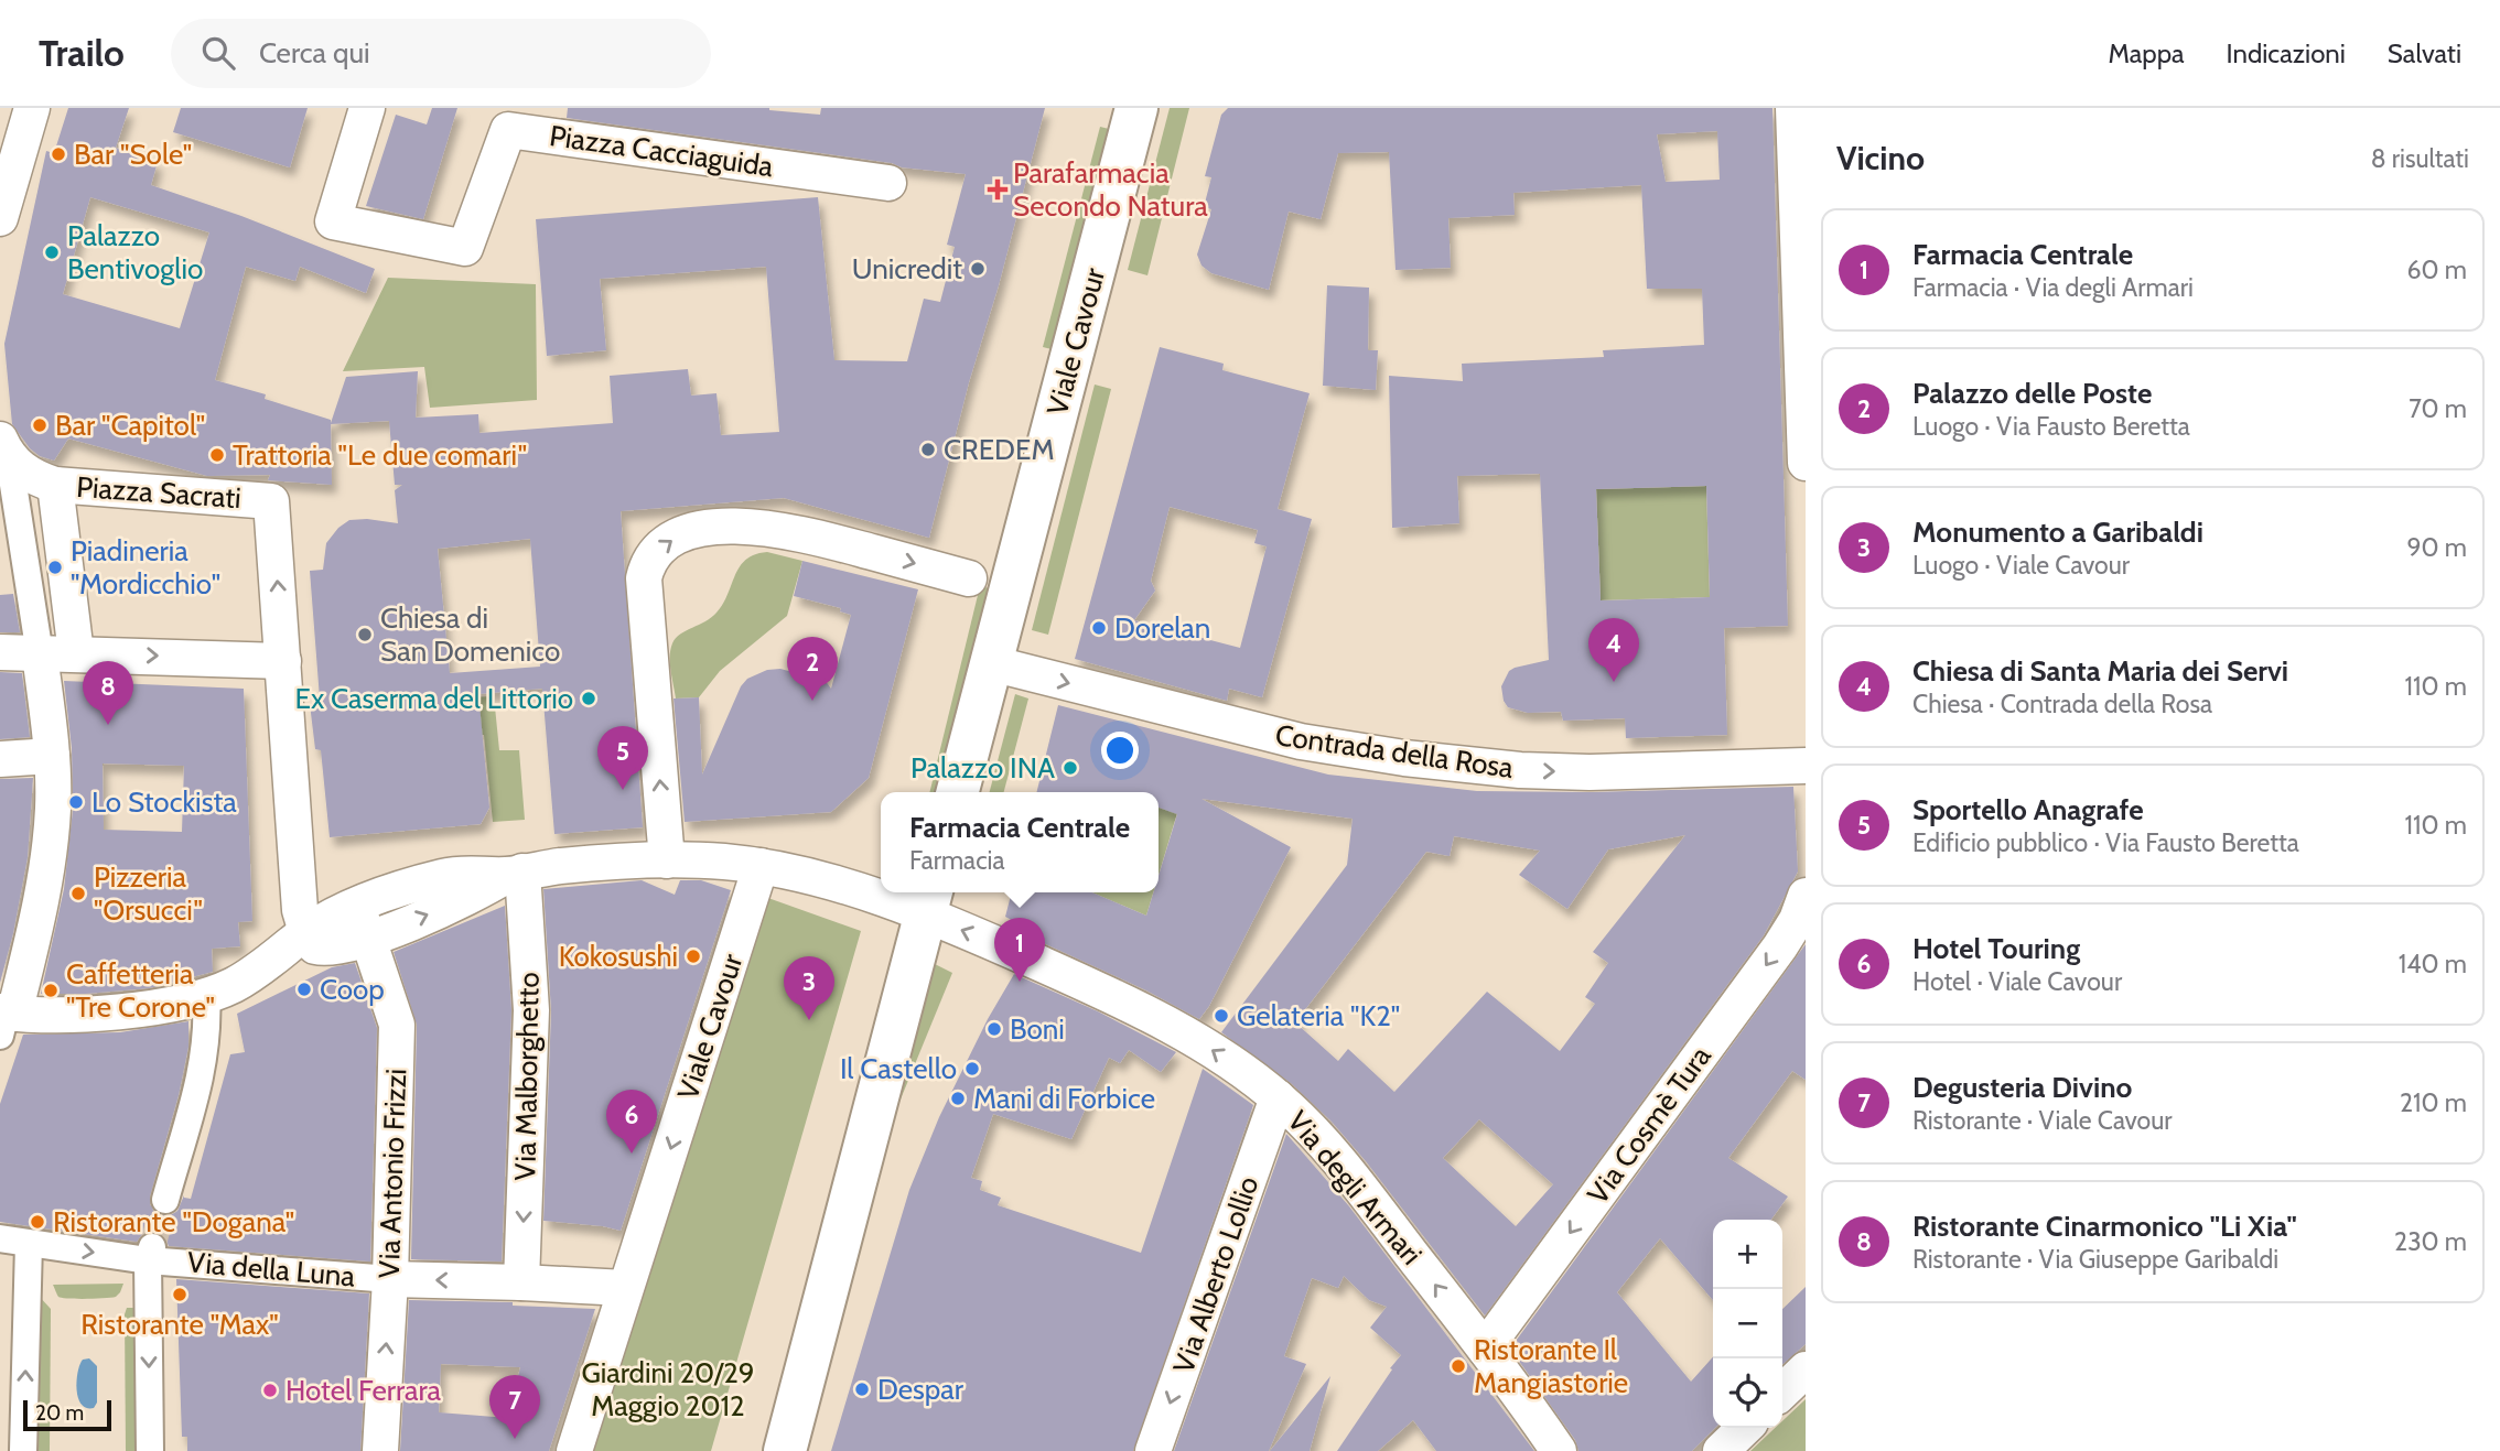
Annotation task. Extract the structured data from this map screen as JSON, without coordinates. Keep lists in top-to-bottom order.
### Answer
{
  "streets": {
    "street": [
      "Piazza Cacciaguida",
      "Viale Cavour",
      "Piazza Sacrati",
      "Contrada della Rosa",
      "Via Malborghetto",
      "Via Cosmè Tura",
      "Via Antonio Frizzi",
      "Via degli Armari",
      "Via della Luna",
      "Via Alberto Lollio"
    ]
  },
  "crossings": [
    ["Viale Cavour", "Contrada della Rosa"],
    ["Viale Cavour", "Via degli Armari"],
    ["Viale Cavour", "Via della Luna"],
    ["Via Malborghetto", "Via degli Armari"],
    ["Via Malborghetto", "Via della Luna"],
    ["Via Cosmè Tura", "Via degli Armari"],
    ["Via Antonio Frizzi", "Via della Luna"],
    ["Via degli Armari", "Via Alberto Lollio"]
  ],
  "one_way": [
    "Contrada della Rosa",
    "Via Malborghetto",
    "Via Cosmè Tura",
    "Via degli Armari",
    "Via Alberto Lollio"
  ],
  "parks": ["Giardini 20/29 Maggio 2012"],
  "places": {
    "other": [
      "Bar \"Sole\"",
      "Palazzo Bentivoglio",
      "Unicredit",
      "Bar \"Capitol\"",
      "CREDEM",
      "Trattoria \"Le due comari\"",
      "Piadineria \"Mordicchio\"",
      "Dorelan",
      "Chiesa di San Domenico",
      "Ex Caserma del Littorio",
      "Palazzo INA",
      "Lo Stockista",
      "Pizzeria \"Orsucci\"",
      "Kokosushi",
      "Coop",
      "Caffetteria \"Tre Corone\"",
      "Gelateria \"K2\"",
      "Boni",
      "Il Castello",
      "Mani di Forbice",
      "Ristorante \"Dogana\"",
      "Ristorante \"Max\"",
      "Ristorante Il Mangiastorie",
      "Despar",
      "Hotel Ferrara"
    ],
    "health": ["Parafarmacia Secondo Natura"]
  },
  "scale_bar": "20 m",
  "page": {
    "header": "Trailo",
    "search": "Cerca qui",
    "nav": ["Mappa", "Indicazioni", "Salvati"],
    "heading": ["Vicino", "8 risultati"],
    "list": [
      {
        "mark": "1",
        "name": "Farmacia Centrale",
        "note": "Farmacia · Via degli Armari",
        "value": "60 m"
      },
      {
        "mark": "2",
        "name": "Palazzo delle Poste",
        "note": "Luogo · Via Fausto Beretta",
        "value": "70 m"
      },
      {
        "mark": "3",
        "name": "Monumento a Garibaldi",
        "note": "Luogo · Viale Cavour",
        "value": "90 m"
      },
      {
        "mark": "4",
        "name": "Chiesa di Santa Maria dei Servi",
        "note": "Chiesa · Contrada della Rosa",
        "value": "110 m"
      },
      {
        "mark": "5",
        "name": "Sportello Anagrafe",
        "note": "Edificio pubblico · Via Fausto Beretta",
        "value": "110 m"
      },
      {
        "mark": "6",
        "name": "Hotel Touring",
        "note": "Hotel · Viale Cavour",
        "value": "140 m"
      },
      {
        "mark": "7",
        "name": "Degusteria Divino",
        "note": "Ristorante · Viale Cavour",
        "value": "210 m"
      },
      {
        "mark": "8",
        "name": "Ristorante Cinarmonico \"Li Xia\"",
        "note": "Ristorante · Via Giuseppe Garibaldi",
        "value": "230 m"
      }
    ],
    "pins": [
      "4",
      "2",
      "8",
      "5",
      "1",
      "3",
      "6",
      "7"
    ],
    "popup": ["Farmacia Centrale", "Farmacia"],
    "map_buttons": ["+", "−"],
    "scale": "20 m"
  }
}
